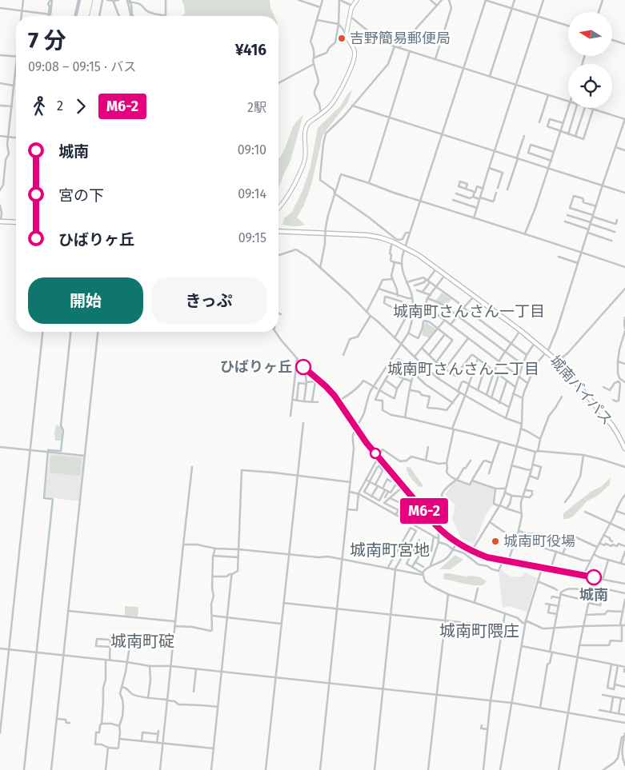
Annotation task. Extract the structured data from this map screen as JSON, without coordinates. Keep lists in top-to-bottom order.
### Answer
{
  "streets": {
    "highway": ["城南バイパス"]
  },
  "districts": [
    "城南町さんさん一丁目",
    "城南町さんさん二丁目",
    "城南町宮地",
    "城南町隈庄",
    "城南町碇"
  ],
  "places": [
    "吉野簡易郵便局",
    "ひばりヶ丘",
    "城南町役場",
    "城南"
  ],
  "lines": ["bus line M6-2"],
  "north": "left",
  "page": {
    "on_map": "M6-2",
    "heading": ["7 分", "09:08 – 09:15 · バス", "¥416"],
    "legs": ["2", "M6-2", "2駅"],
    "list": [
      {
        "name": "城南",
        "value": "09:10"
      },
      {
        "name": "宮の下",
        "value": "09:14"
      },
      {
        "name": "ひばりヶ丘",
        "value": "09:15"
      }
    ],
    "buttons": ["開始", "きっぷ"]
  }
}
